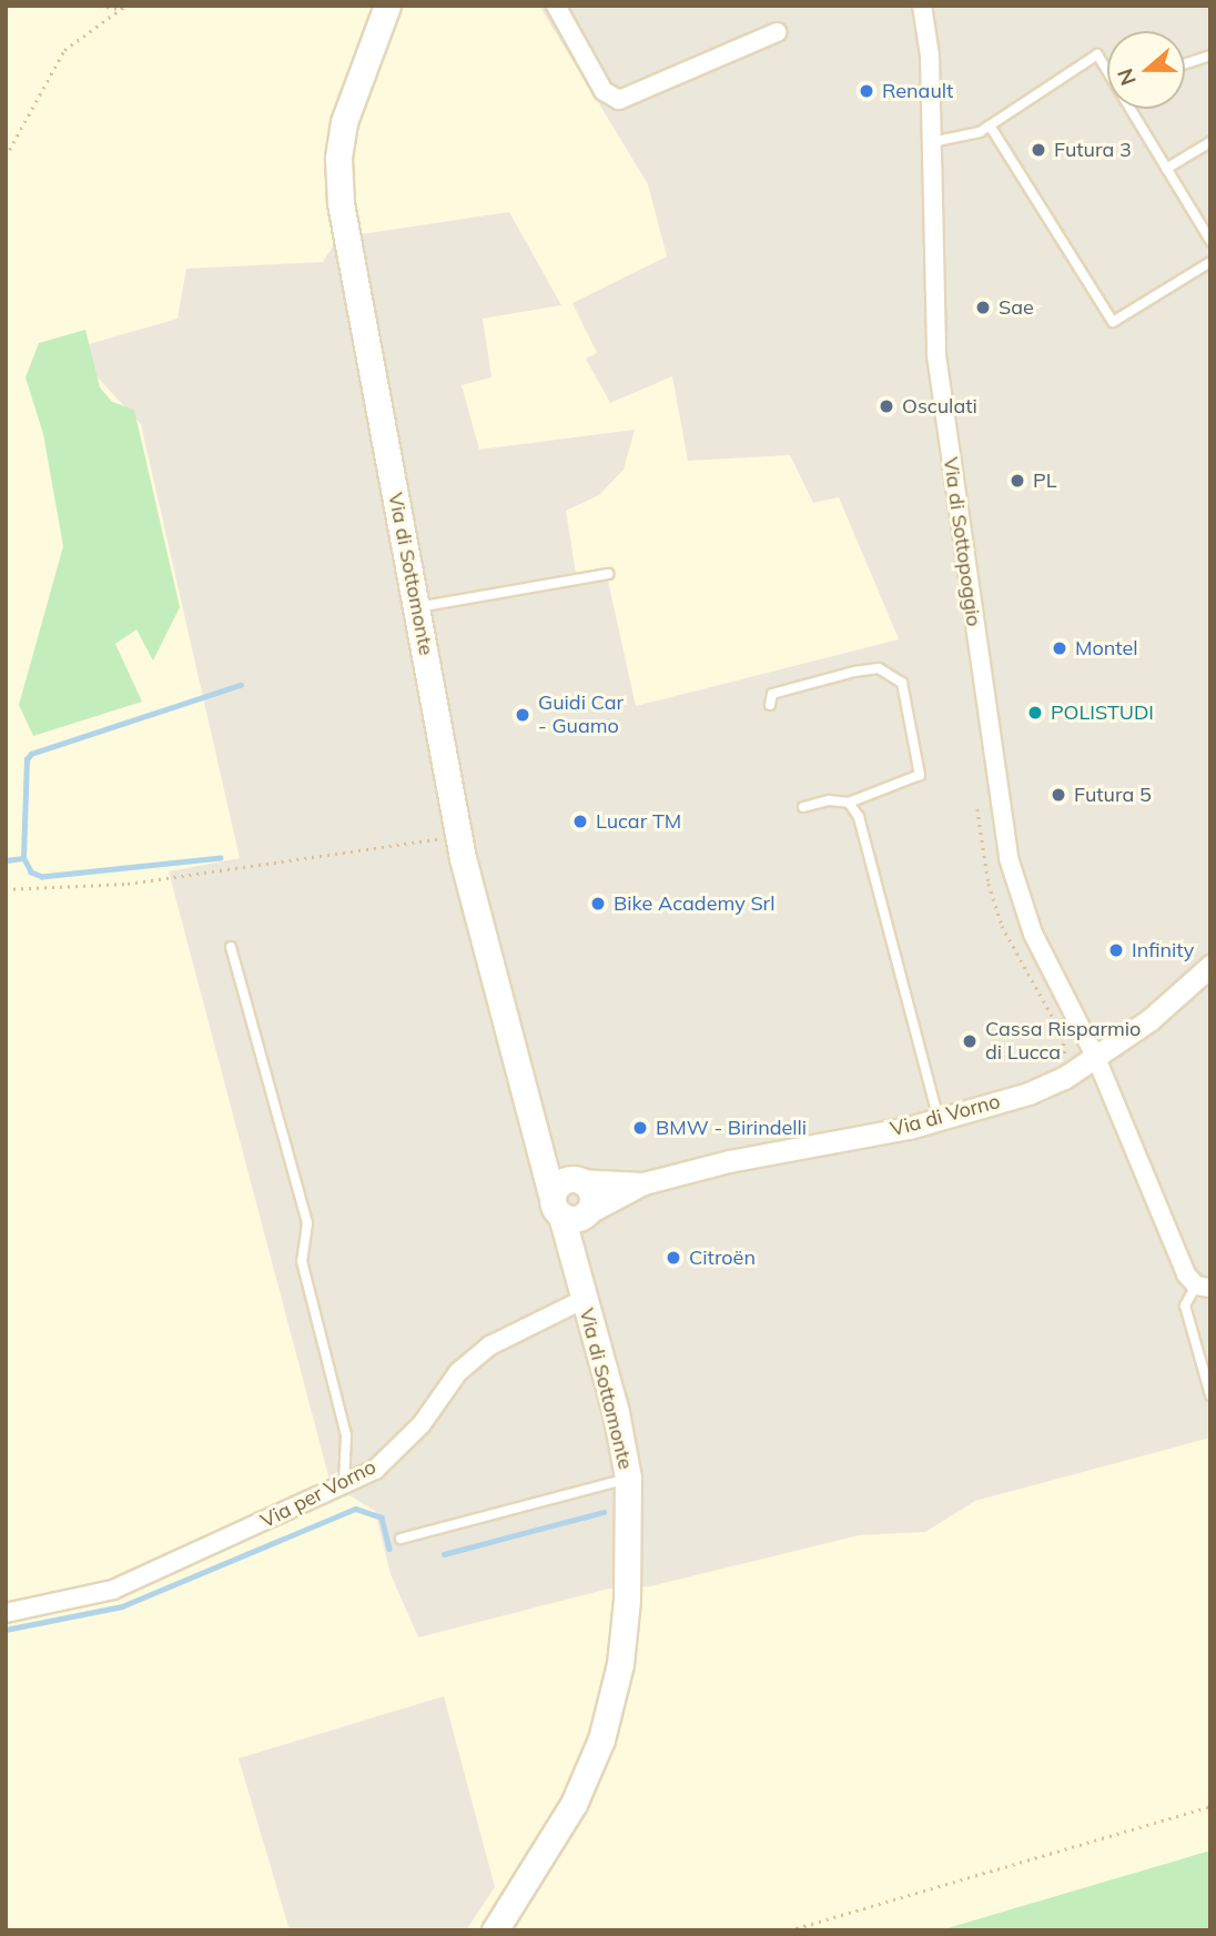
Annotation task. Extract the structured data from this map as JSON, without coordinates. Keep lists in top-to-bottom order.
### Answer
{
  "streets": {
    "main road": ["Via di Sottomonte"],
    "street": ["Via di Sottopoggio", "Via di Vorno", "Via per Vorno"]
  },
  "crossings": [
    ["Via di Sottopoggio", "Via di Vorno"],
    ["Via di Sottomonte", "Via di Vorno"],
    ["Via di Sottomonte", "Via per Vorno"]
  ],
  "places": [
    "Renault",
    "Futura 3",
    "Sae",
    "Osculati",
    "PL",
    "Montel",
    "POLISTUDI",
    "Guidi Car - Guamo",
    "Futura 5",
    "Lucar TM",
    "Bike Academy Srl",
    "Infinity",
    "Cassa Risparmio di Lucca",
    "BMW - Birindelli",
    "Citroën"
  ],
  "north": "left"
}
